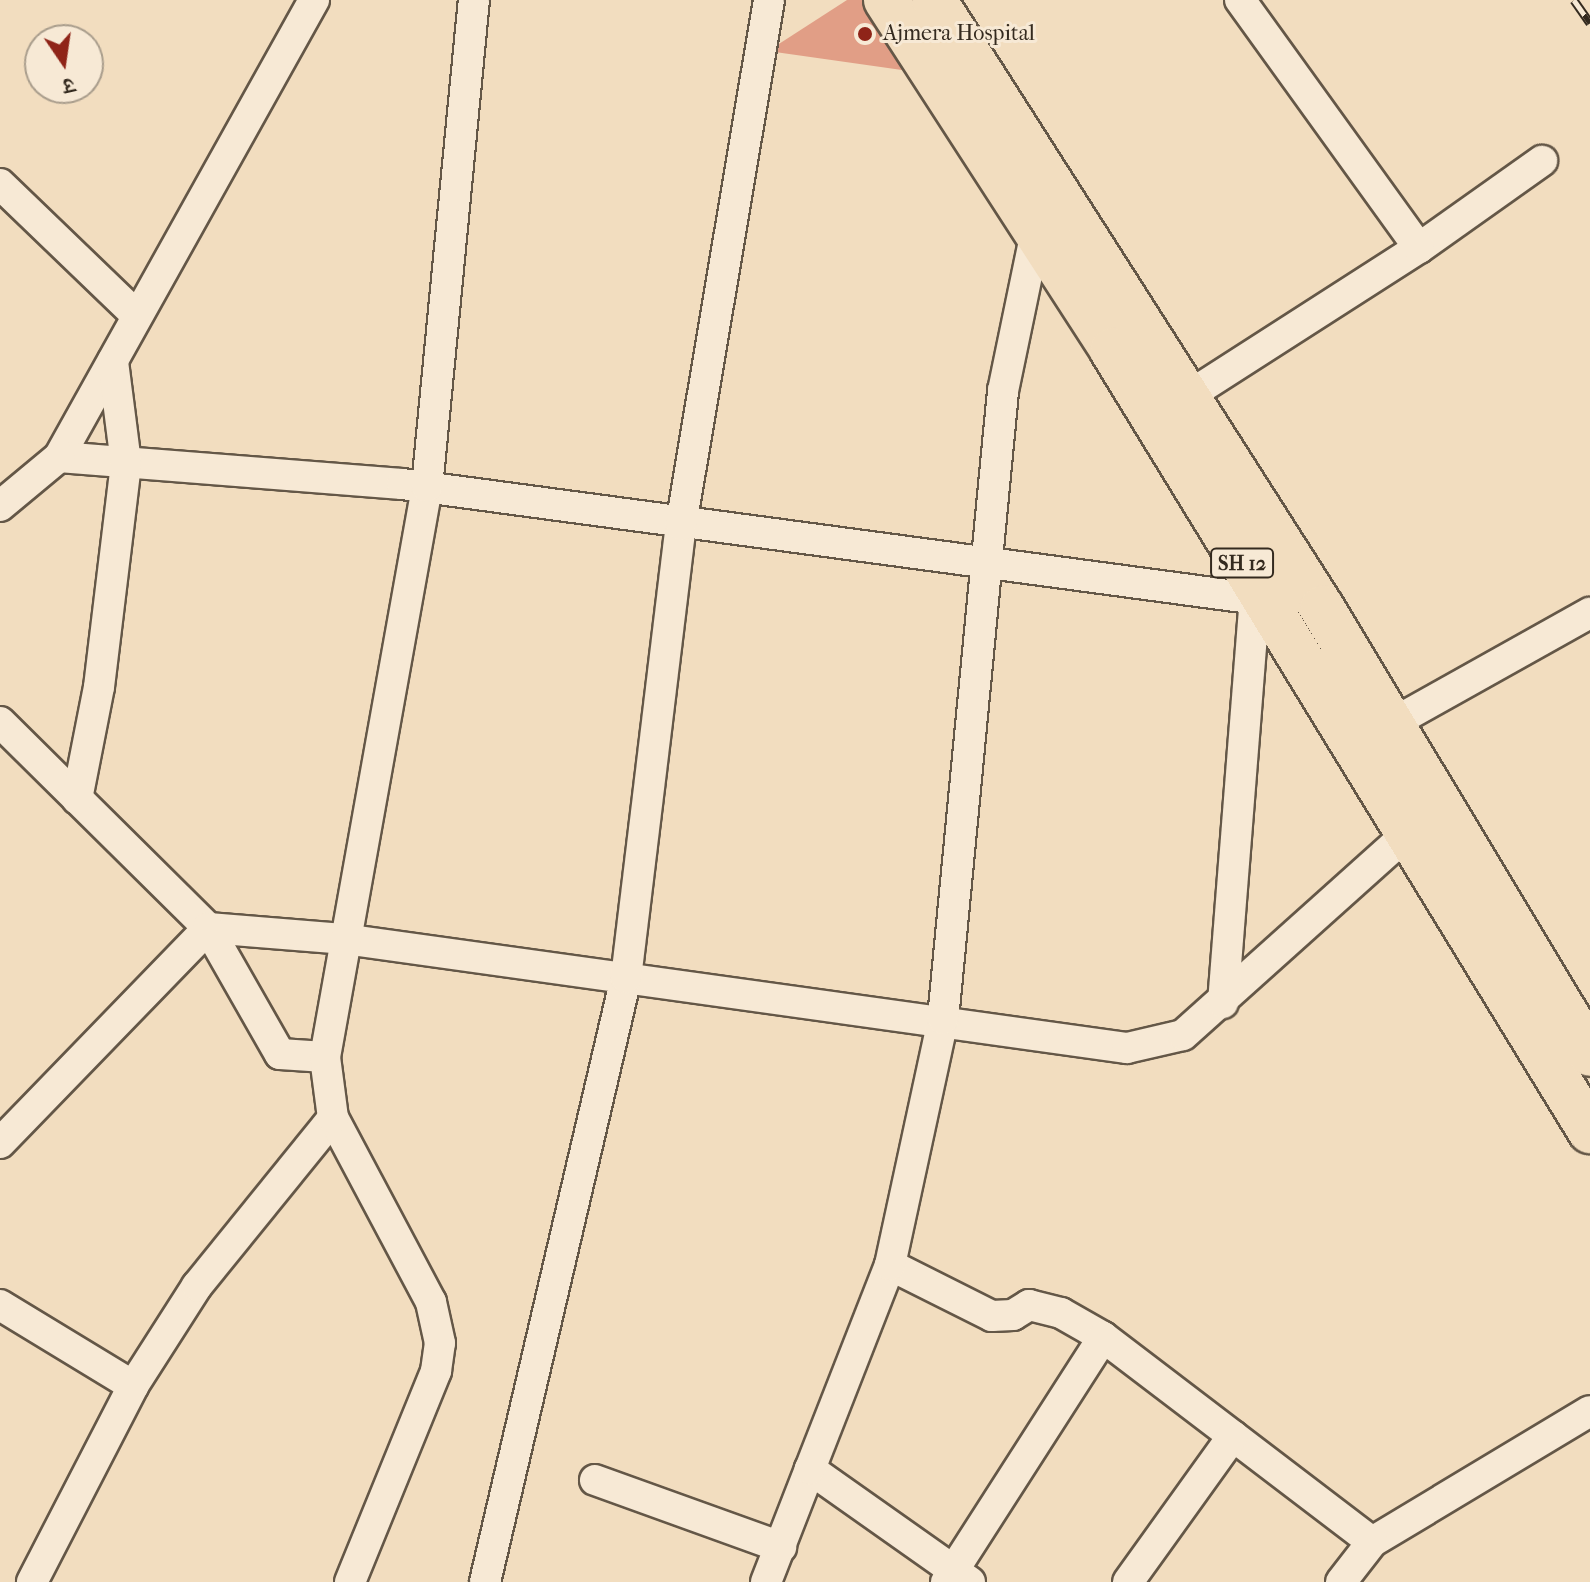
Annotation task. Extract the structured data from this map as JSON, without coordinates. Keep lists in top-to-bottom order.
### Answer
{
  "streets": {
    "main road": ["SH 12"]
  },
  "places": ["Ajmera Hospital"],
  "north": "bottom"
}
